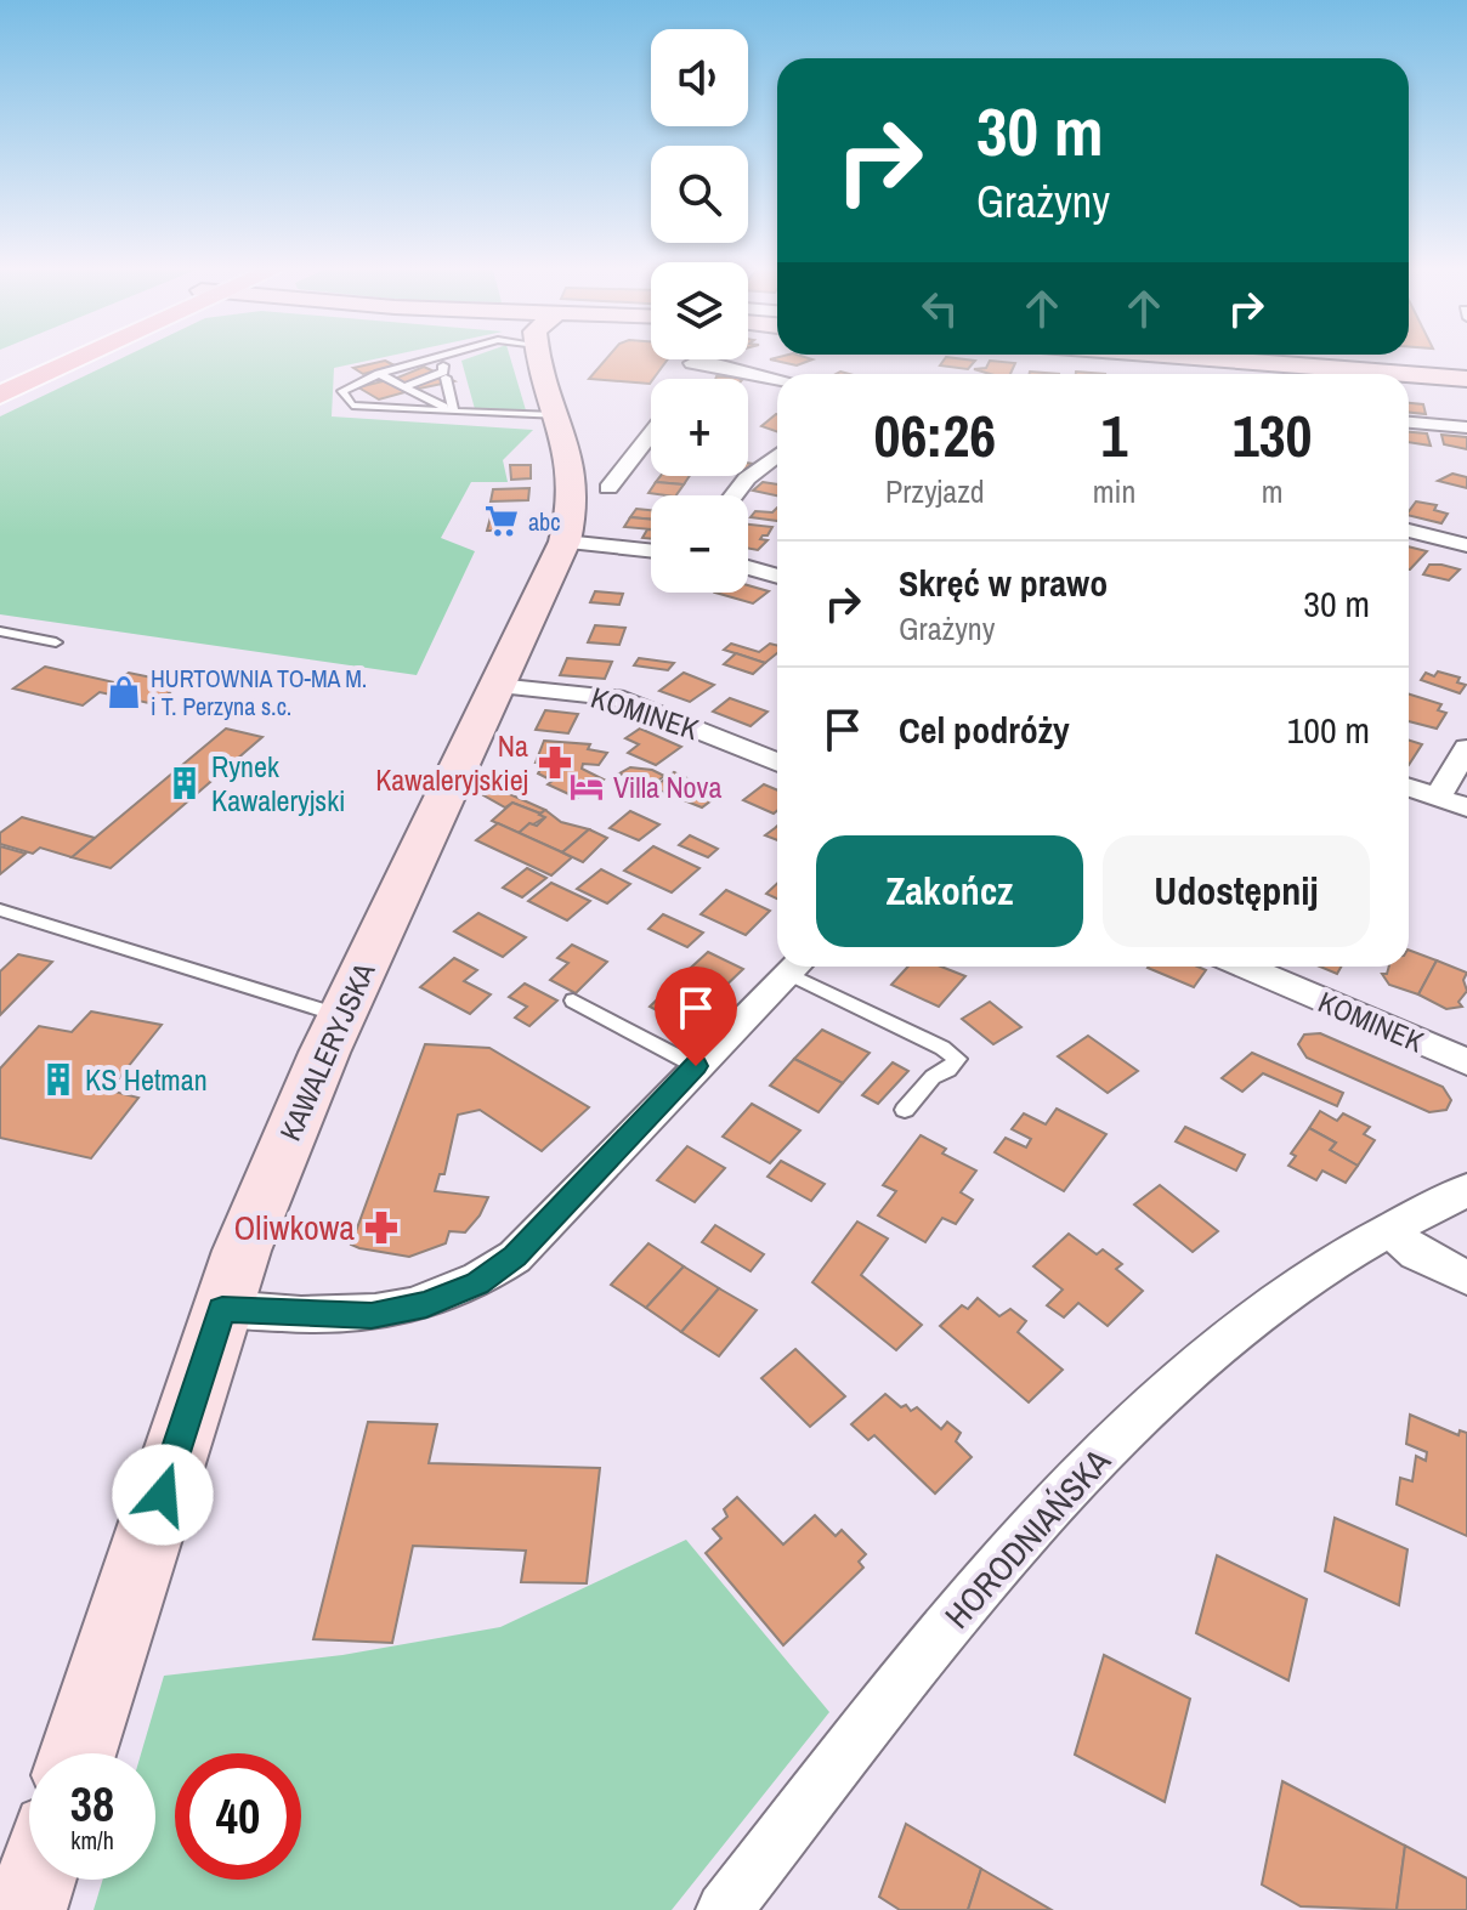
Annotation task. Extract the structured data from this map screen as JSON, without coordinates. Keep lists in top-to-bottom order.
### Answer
{
  "streets": {
    "street": ["KOMINEK", "KAWALERYJSKA", "HORODNIAŃSKA"]
  },
  "crossings": [
    ["KOMINEK", "KAWALERYJSKA"]
  ],
  "places": {
    "supermarket": ["abc"],
    "shop": ["HURTOWNIA TO-MA M. i T. Perzyna s.c."],
    "pharmacy": ["Na Kawaleryjskiej", "Oliwkowa"],
    "building": ["Rynek Kawaleryjski", "KS Hetman"],
    "hotel": ["Villa Nova"]
  },
  "page": {
    "map_buttons": ["+", "−"],
    "turn": ["30 m", "Grażyny"],
    "eta": [
      "06:26",
      "Przyjazd",
      "1",
      "min",
      "130",
      "m"
    ],
    "list": [
      {
        "name": "Skręć w prawo",
        "note": "Grażyny",
        "value": "30 m"
      },
      {
        "name": "Cel podróży",
        "value": "100 m"
      }
    ],
    "buttons": ["Zakończ", "Udostępnij"],
    "speed": "38 km/h",
    "limit": "40"
  }
}
